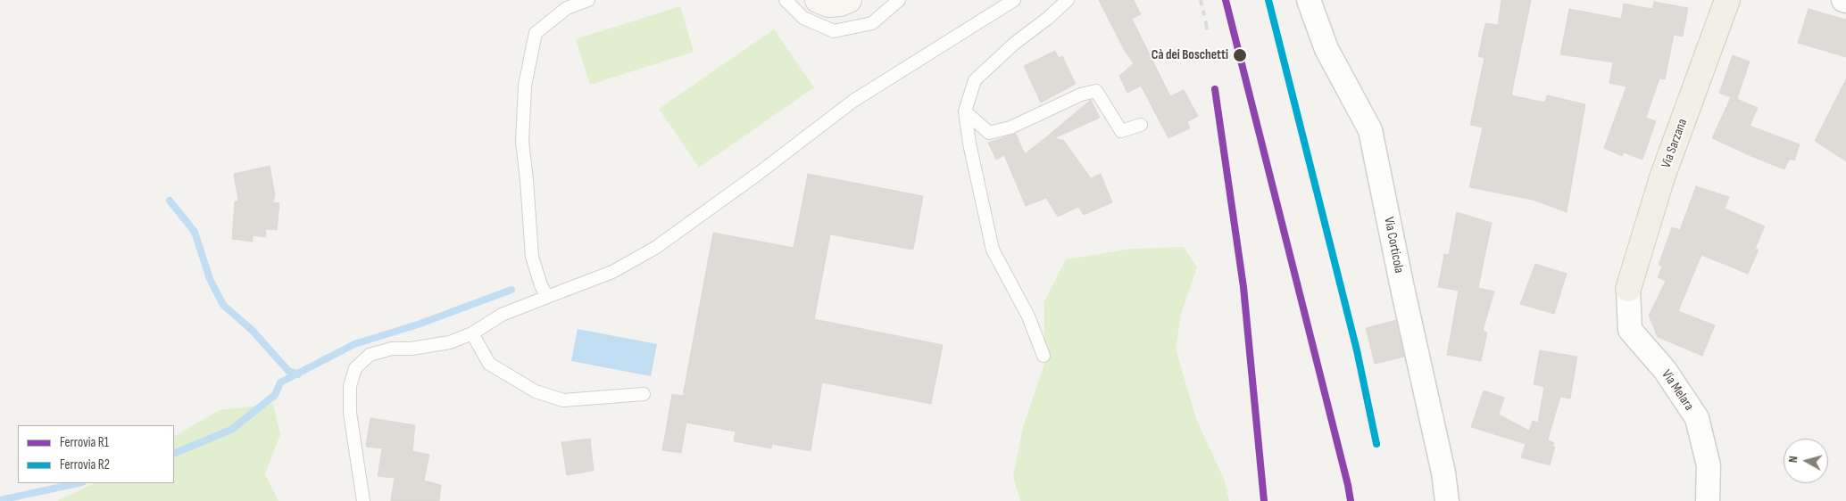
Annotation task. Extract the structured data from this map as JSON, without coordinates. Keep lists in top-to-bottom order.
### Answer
{
  "streets": {
    "main road": ["Via Sarzana"],
    "street": ["Via Corticola", "Via Melara"]
  },
  "crossings": [
    ["Via Sarzana", "Via Melara"]
  ],
  "places": ["Cà dei Boschetti"],
  "lines": ["rail line R1", "rail line R2"],
  "legend": ["Ferrovia R1", "Ferrovia R2"],
  "north": "left"
}
